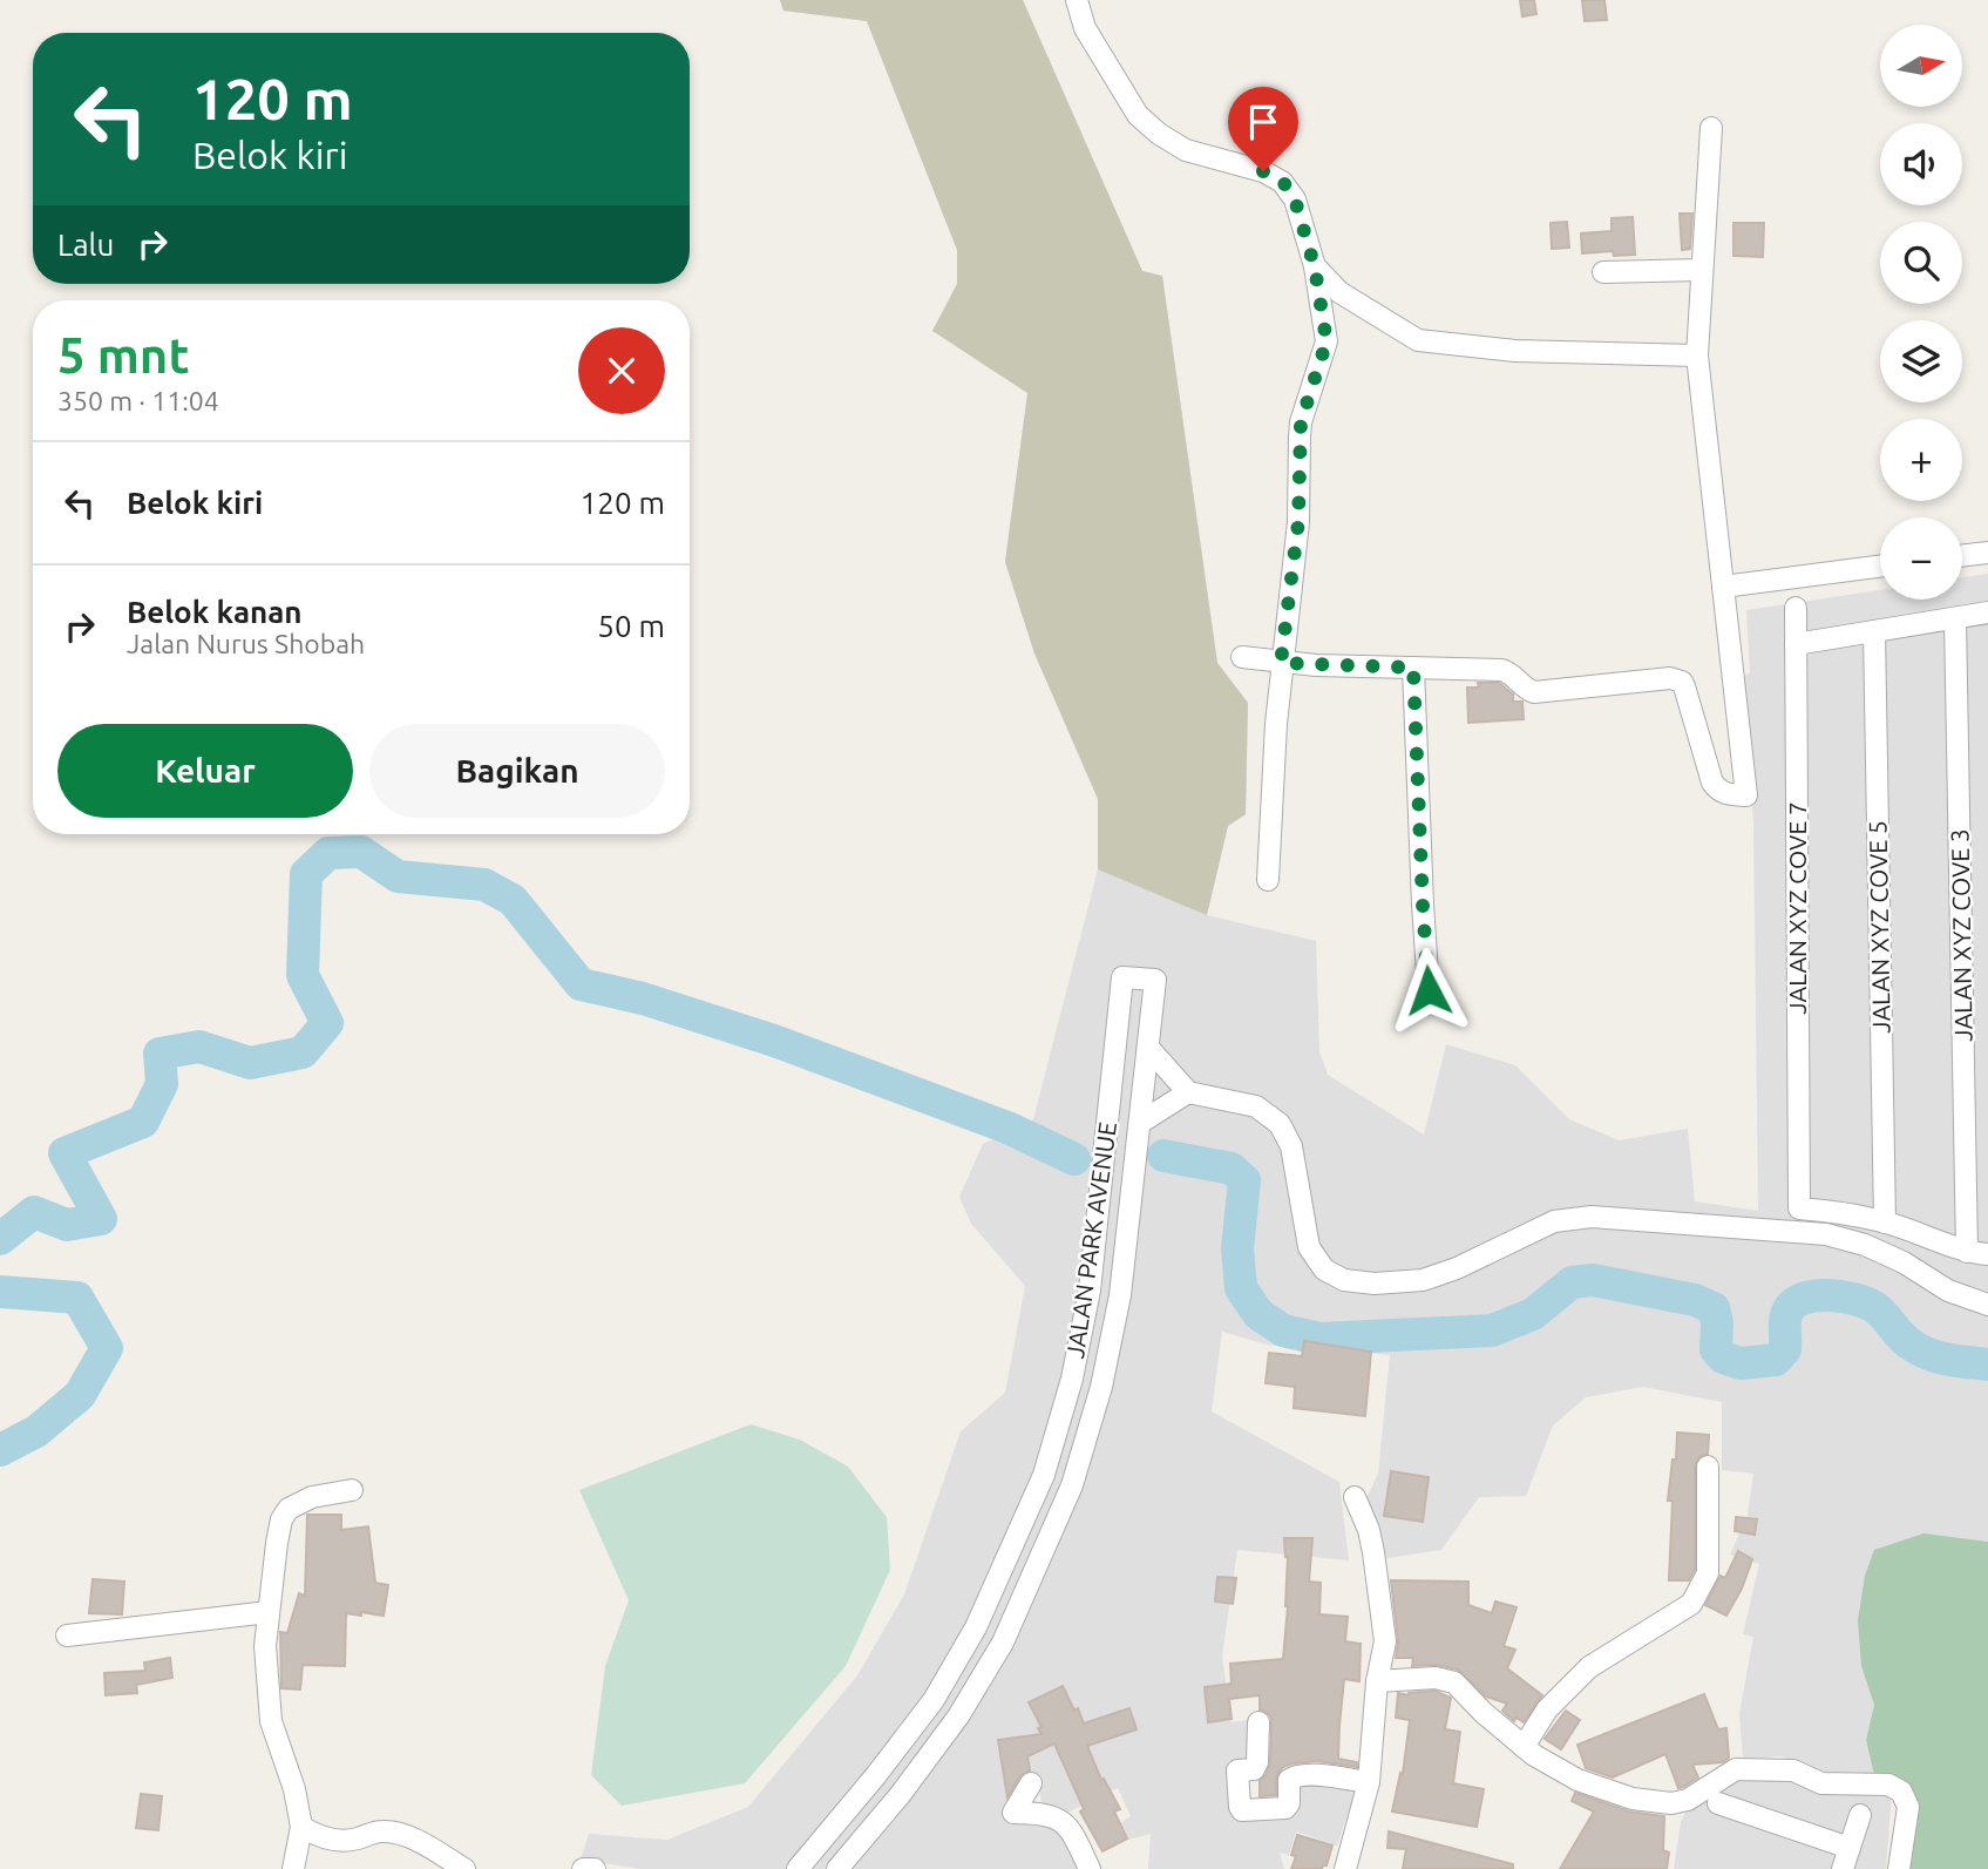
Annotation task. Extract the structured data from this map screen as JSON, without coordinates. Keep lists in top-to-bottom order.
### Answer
{
  "streets": {
    "street": [
      "JALAN XYZ COVE 7",
      "JALAN XYZ COVE 5",
      "JALAN XYZ COVE 3",
      "JALAN PARK AVENUE"
    ]
  },
  "crossings": [
    ["JALAN XYZ COVE 7", "JALAN XYZ COVE 5"]
  ],
  "north": "right",
  "page": {
    "map_buttons": ["+", "−"],
    "turn": ["120 m", "Belok kiri"],
    "then": "Lalu",
    "heading": ["5 mnt", "350 m · 11:04"],
    "list": [
      {
        "name": "Belok kiri",
        "value": "120 m"
      },
      {
        "name": "Belok kanan",
        "note": "Jalan Nurus Shobah",
        "value": "50 m"
      }
    ],
    "buttons": ["Keluar", "Bagikan"]
  }
}
